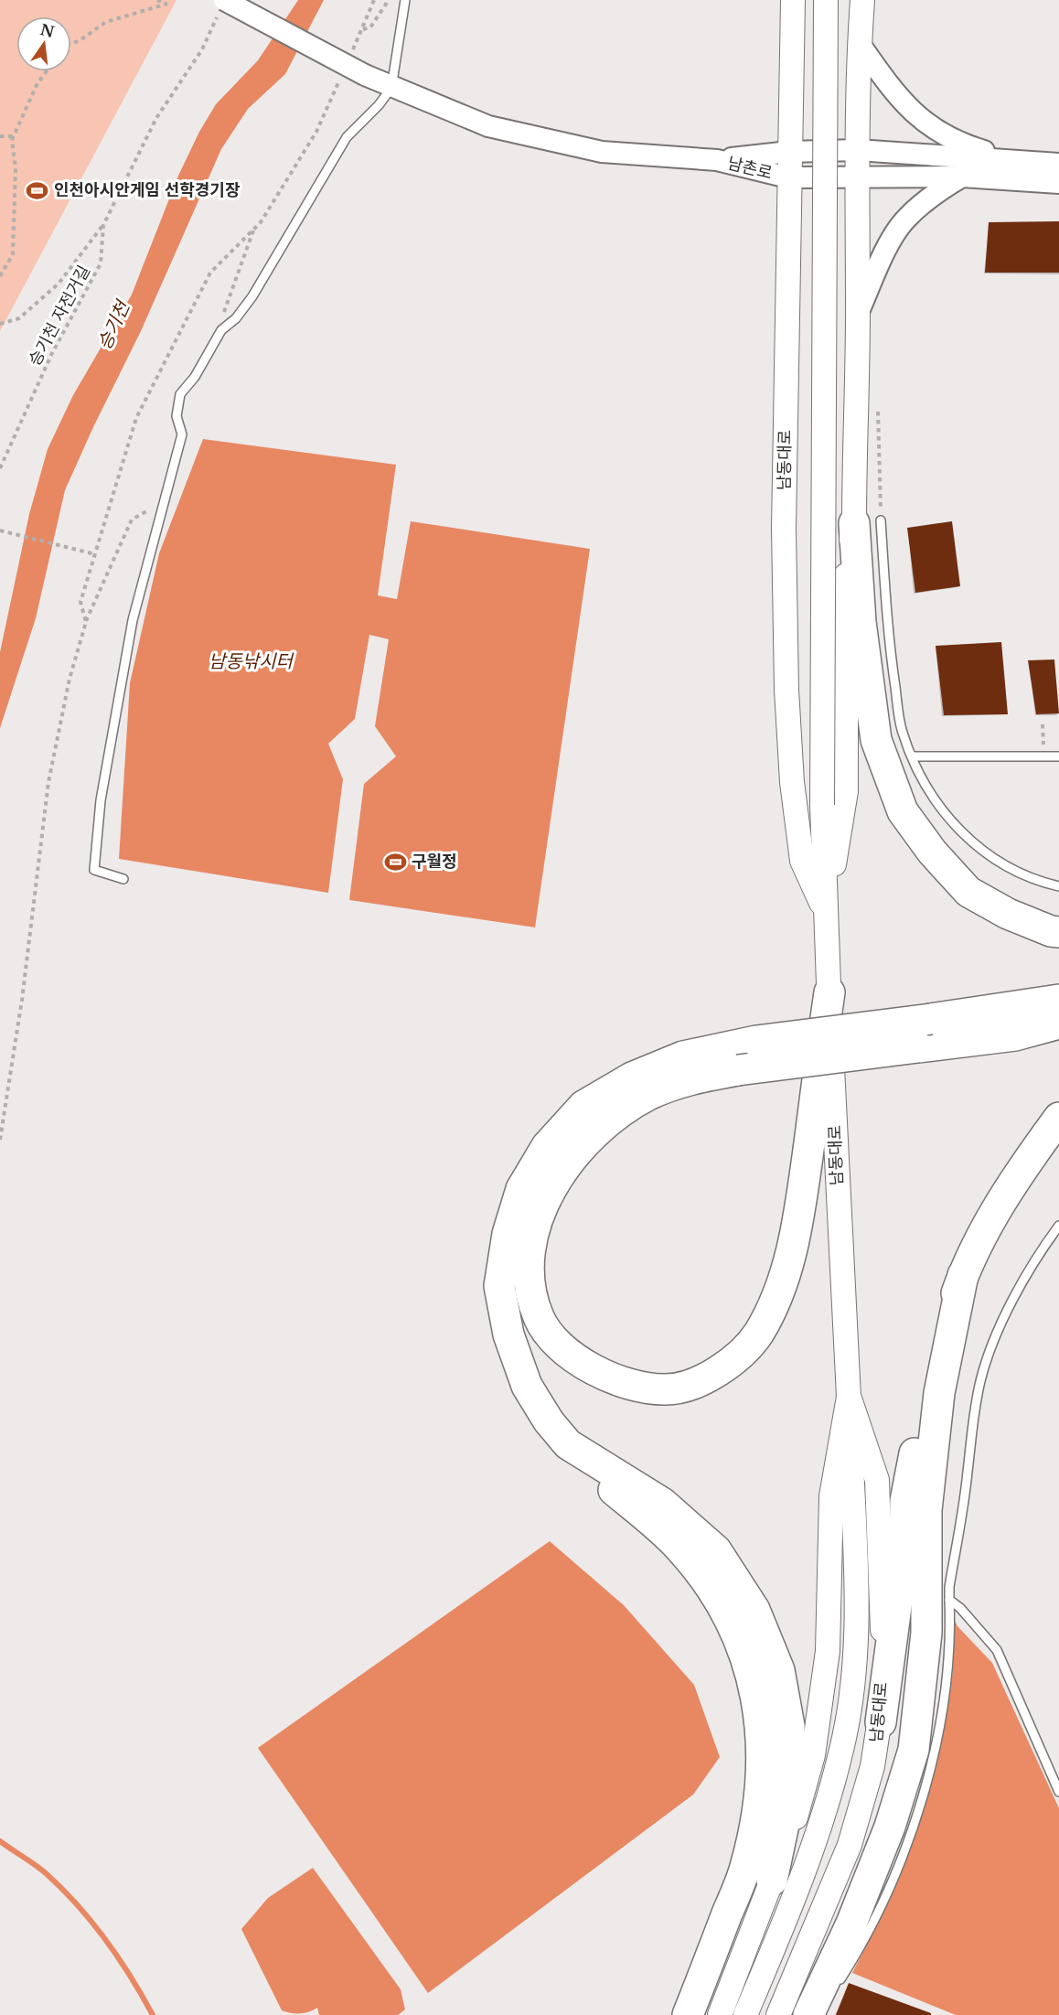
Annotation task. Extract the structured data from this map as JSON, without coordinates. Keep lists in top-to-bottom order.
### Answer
{
  "streets": {
    "main road": ["남동대로"],
    "street": ["남촌로"],
    "path": ["승기천 자전거길"]
  },
  "crossings": [
    ["남촌로", "남동대로"]
  ],
  "water": ["승기천", "남동낚시터"],
  "places": {
    "sports": ["인천아시안게임 선학경기장", "구월정"]
  },
  "north": "top"
}
